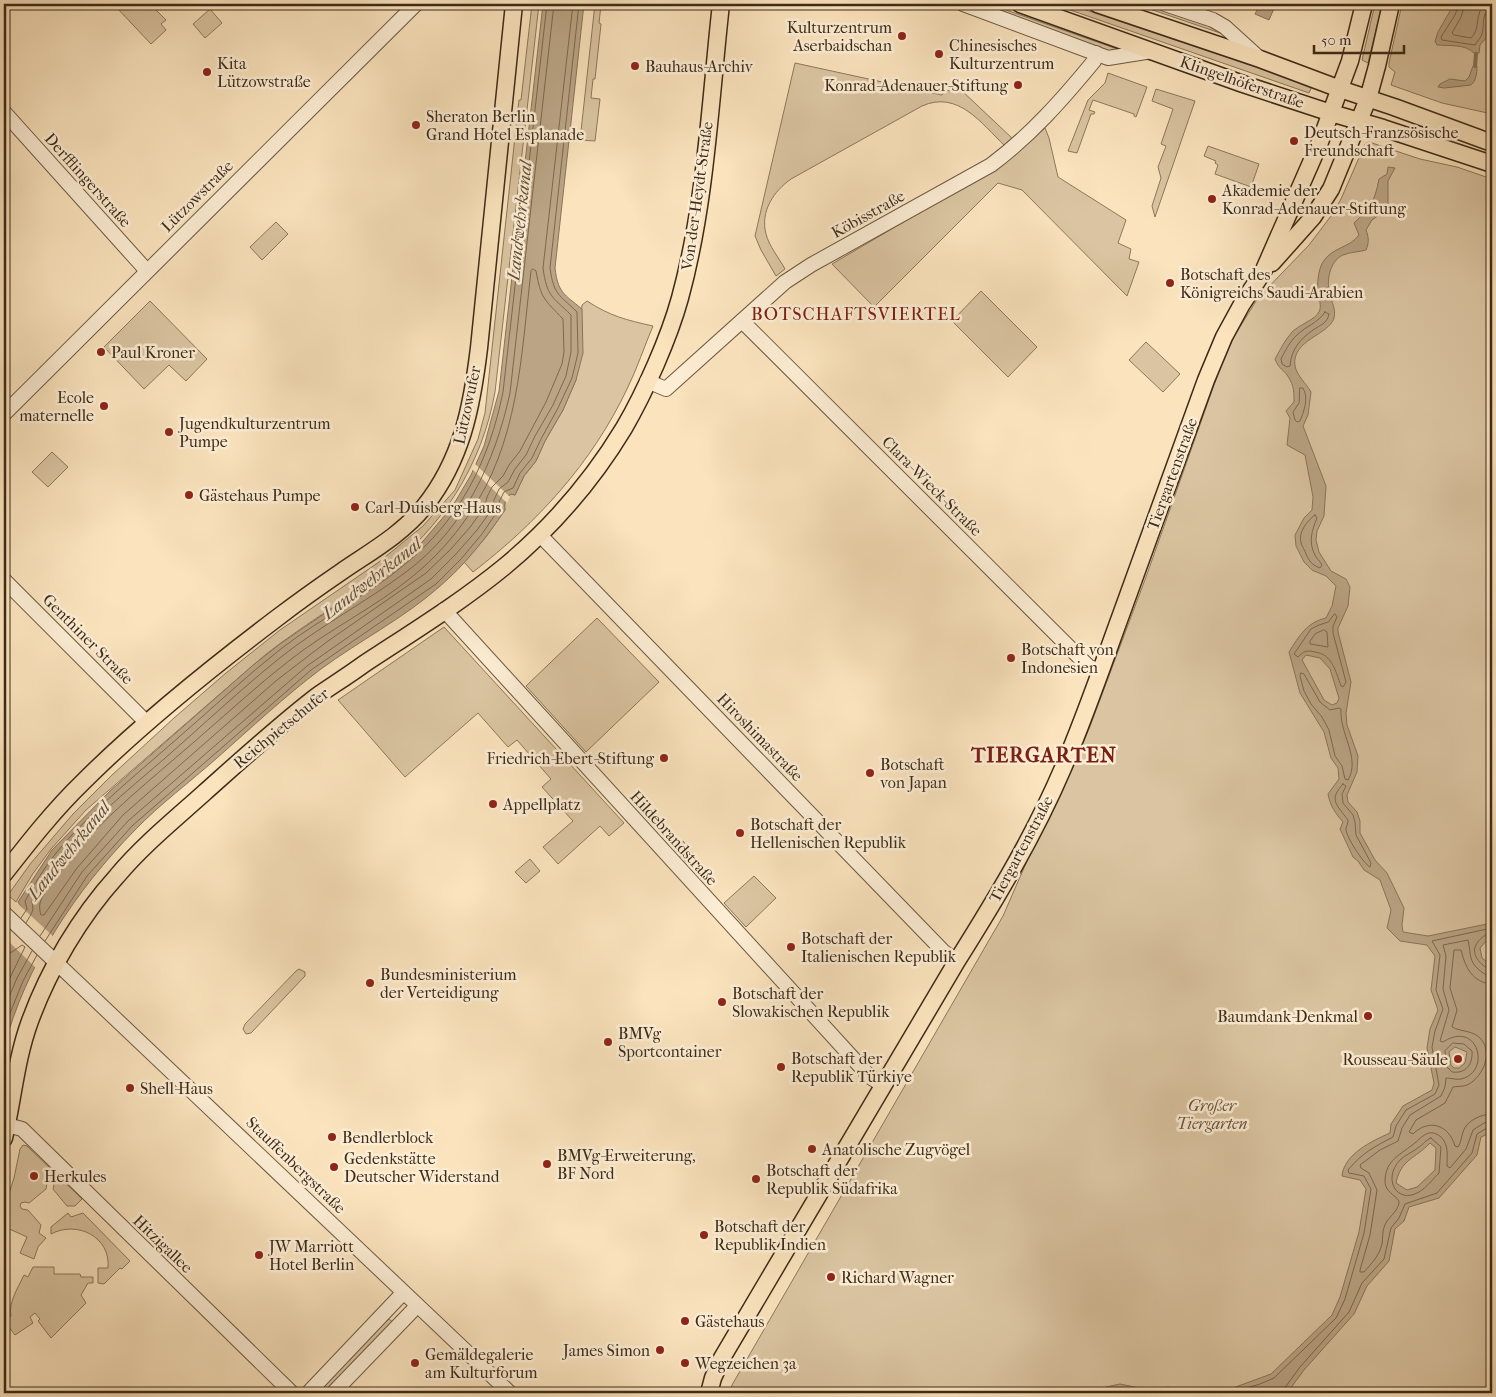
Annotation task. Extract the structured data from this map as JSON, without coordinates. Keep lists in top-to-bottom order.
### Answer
{
  "streets": {
    "main road": [
      "Klingelhöferstraße",
      "Von-der-Heydt-Straße",
      "Lützowufer",
      "Tiergartenstraße",
      "Reichpietschufer"
    ],
    "street": [
      "Derfflingerstraße",
      "Lützowstraße",
      "Köbisstraße",
      "Clara-Wieck-Straße",
      "Genthiner Straße",
      "Hiroshimastraße",
      "Hildebrandstraße",
      "Stauffenbergstraße",
      "Hitzigallee"
    ]
  },
  "crossings": [
    ["Klingelhöferstraße", "Tiergartenstraße"],
    ["Derfflingerstraße", "Lützowstraße"],
    ["Von-der-Heydt-Straße", "Köbisstraße"],
    ["Von-der-Heydt-Straße", "Reichpietschufer"],
    ["Köbisstraße", "Clara-Wieck-Straße"],
    ["Köbisstraße", "Reichpietschufer"],
    ["Lützowufer", "Genthiner Straße"],
    ["Tiergartenstraße", "Clara-Wieck-Straße"],
    ["Tiergartenstraße", "Hiroshimastraße"],
    ["Tiergartenstraße", "Hildebrandstraße"],
    ["Reichpietschufer", "Hiroshimastraße"],
    ["Reichpietschufer", "Hildebrandstraße"],
    ["Reichpietschufer", "Stauffenbergstraße"],
    ["Reichpietschufer", "Hitzigallee"]
  ],
  "districts": ["BOTSCHAFTSVIERTEL", "TIERGARTEN"],
  "water": ["Landwehrkanal"],
  "parks": ["Großer Tiergarten"],
  "places": [
    "Kulturzentrum Aserbaidschan",
    "Chinesisches Kulturzentrum",
    "Bauhaus-Archiv",
    "Kita Lützowstraße",
    "Konrad-Adenauer-Stiftung",
    "Sheraton Berlin Grand Hotel Esplanade",
    "Deutsch-Franzsösische Freundschaft",
    "Akademie der Konrad-Adenauer-Stiftung",
    "Botschaft des Königreichs Saudi-Arabien",
    "Paul Kroner",
    "Ecole maternelle",
    "Jugendkulturzentrum Pumpe",
    "Gästehaus Pumpe",
    "Carl-Duisberg-Haus",
    "Botschaft von Indonesien",
    "Friedrich-Ebert-Stiftung",
    "Botschaft von Japan",
    "Appellplatz",
    "Botschaft der Hellenischen Republik",
    "Botschaft der Italienischen Republik",
    "Bundesministerium der Verteidigung",
    "Botschaft der Slowakischen Republik",
    "Baumdank-Denkmal",
    "BMVg Sportcontainer",
    "Rousseau-Säule",
    "Botschaft der Republik Türkiye",
    "Shell-Haus",
    "Bendlerblock",
    "Anatolische Zugvögel",
    "BMVg-Erweiterung, BF Nord",
    "Gedenkstätte Deutscher Widerstand",
    "Herkules",
    "Botschaft der Republik Südafrika",
    "Botschaft der Republik Indien",
    "JW Marriott Hotel Berlin",
    "Richard Wagner",
    "Gästehaus",
    "James Simon",
    "Gemäldegalerie am Kulturforum",
    "Wegzeichen 3a"
  ],
  "scale_bar": "50 m"
}
